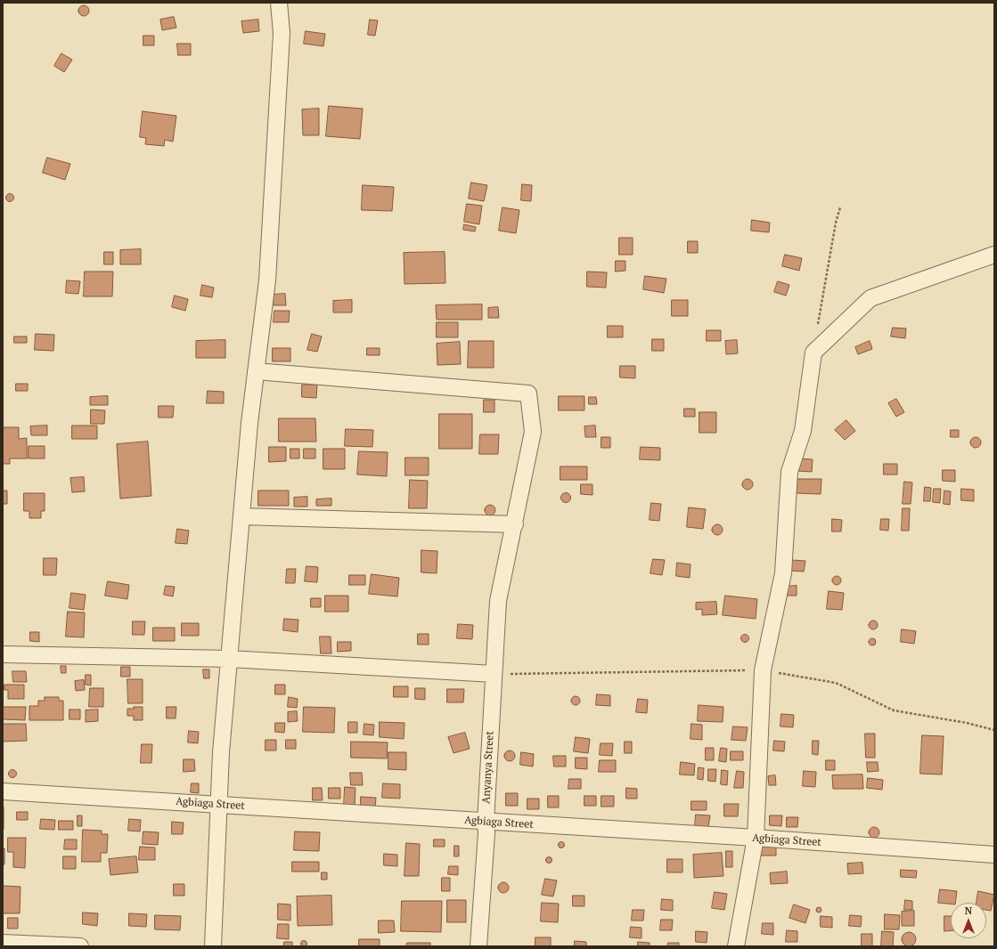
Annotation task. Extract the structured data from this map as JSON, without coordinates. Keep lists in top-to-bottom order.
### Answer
{
  "streets": {
    "street": ["Anyanya Street", "Agbiaga Street"]
  },
  "crossings": [
    ["Anyanya Street", "Agbiaga Street"]
  ],
  "north": "top"
}
